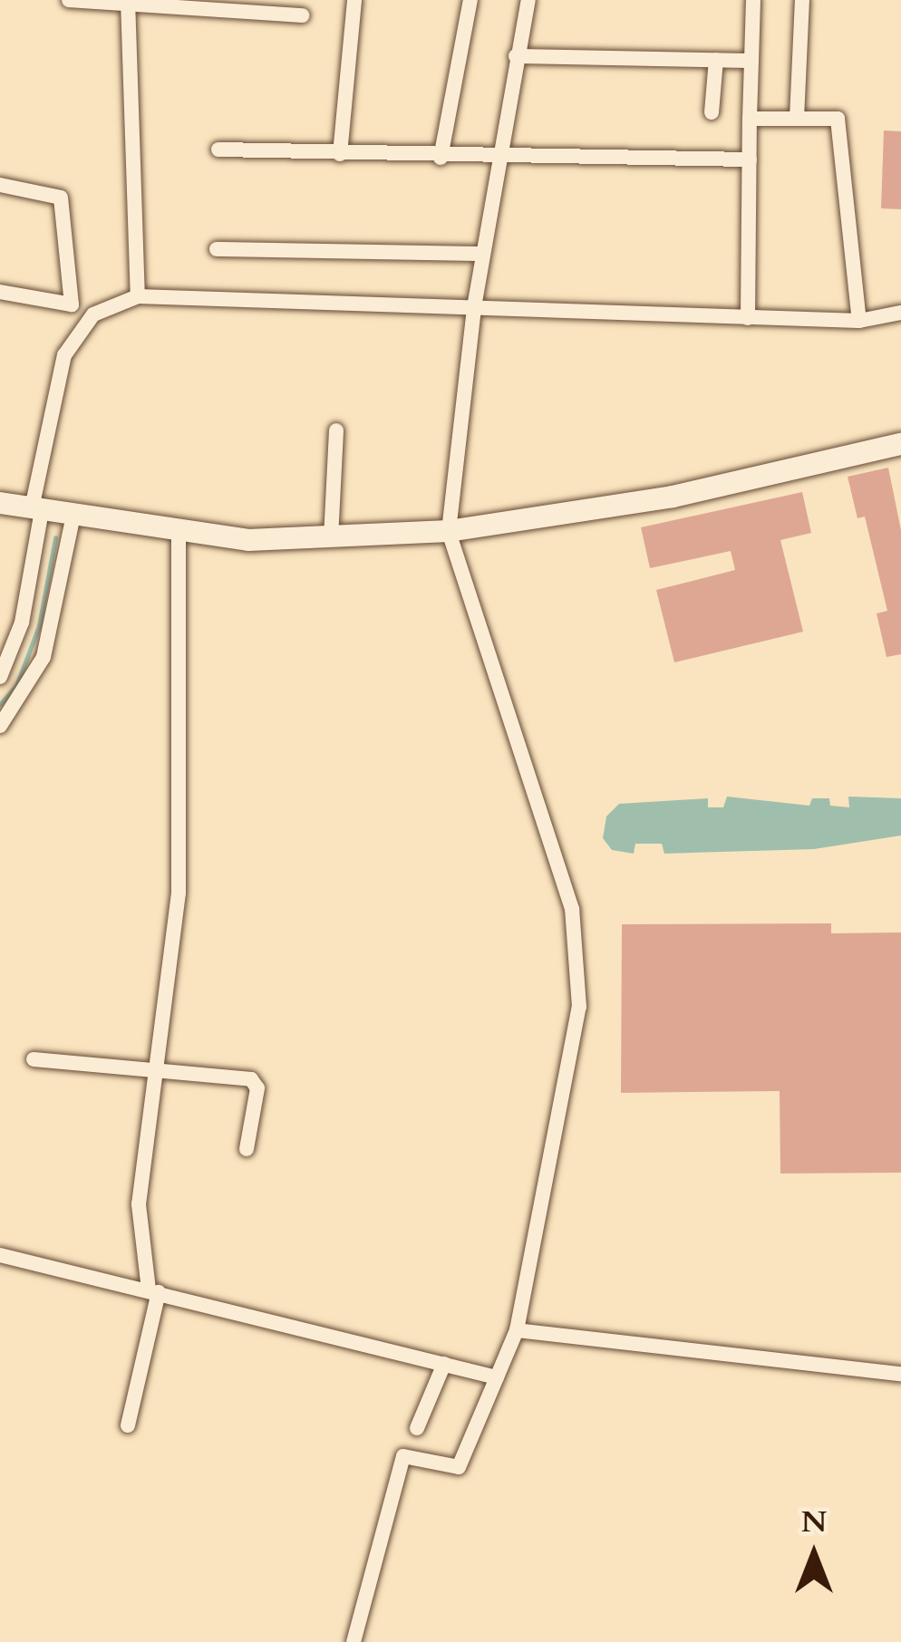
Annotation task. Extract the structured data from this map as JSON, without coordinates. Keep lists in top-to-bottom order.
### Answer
{
  "north": "top"
}
